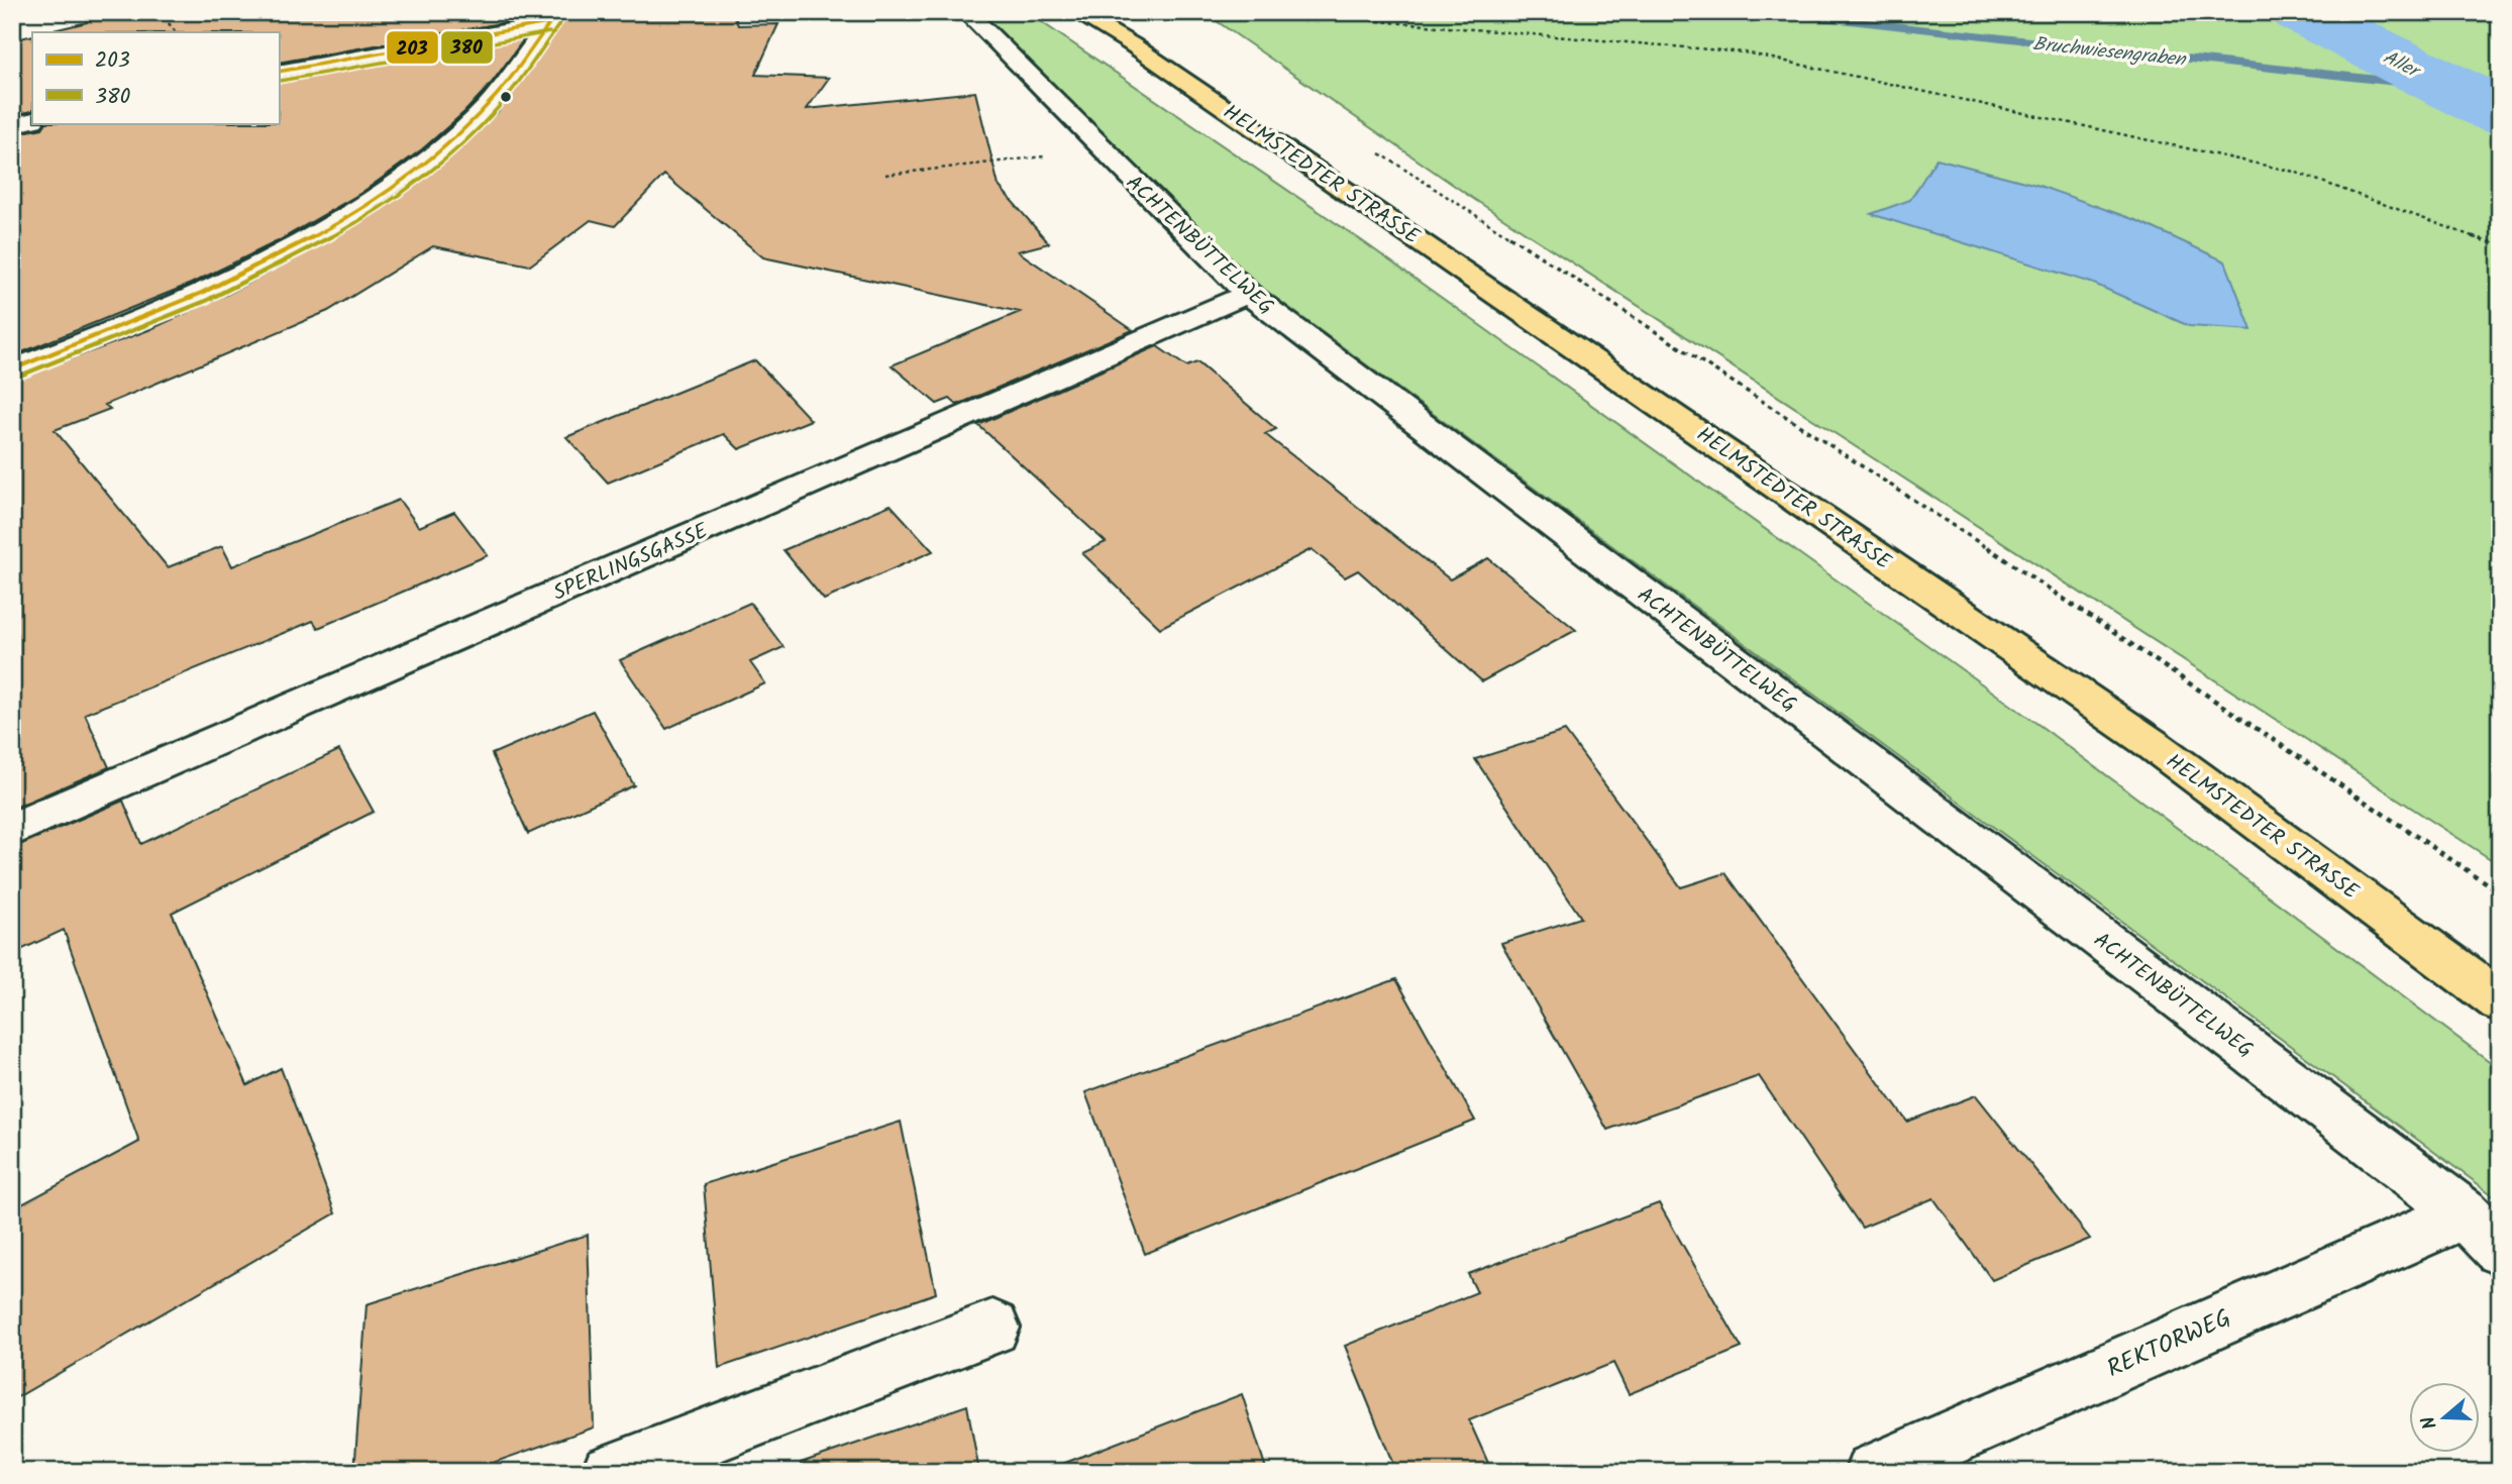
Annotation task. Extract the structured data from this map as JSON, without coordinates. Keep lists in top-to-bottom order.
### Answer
{
  "streets": {
    "main road": ["HELMSTEDTER STRASSE"],
    "street": ["ACHTENBÜTTELWEG", "SPERLINGSGASSE", "REKTORWEG"]
  },
  "crossings": [
    ["ACHTENBÜTTELWEG", "SPERLINGSGASSE"],
    ["ACHTENBÜTTELWEG", "REKTORWEG"]
  ],
  "water": ["Bruchwiesengraben", "Aller"],
  "lines": ["transit line 203", "transit line 380"],
  "legend": ["203", "380"],
  "north": "left"
}
